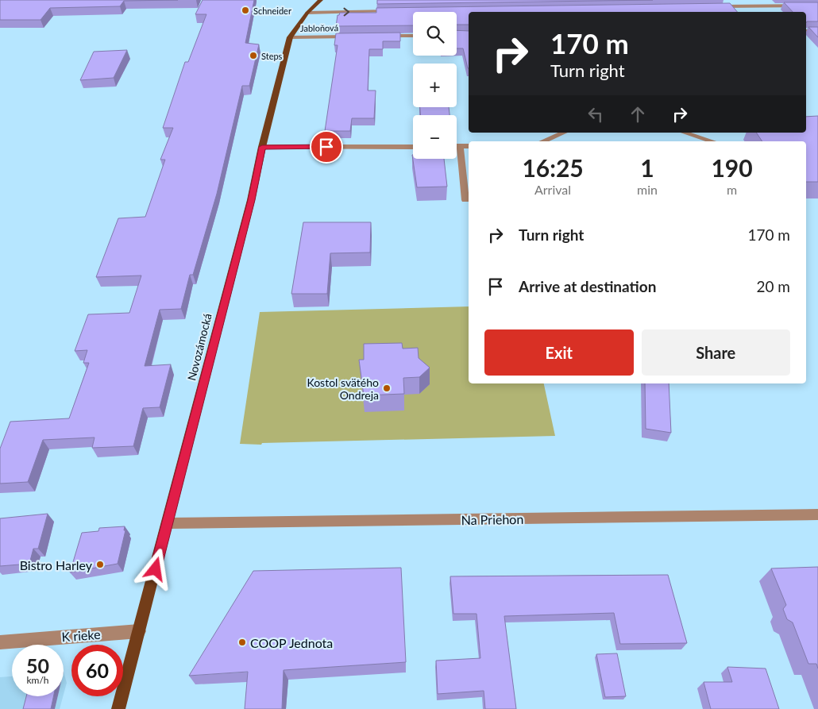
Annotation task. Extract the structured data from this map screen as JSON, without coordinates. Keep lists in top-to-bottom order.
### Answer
{
  "streets": {
    "main road": ["Novozámocká"],
    "street": ["Jabloňová", "Na Priehon", "K rieke"]
  },
  "crossings": [
    ["Jabloňová", "Novozámocká"],
    ["Novozámocká", "Na Priehon"],
    ["Novozámocká", "K rieke"]
  ],
  "places": [
    "Schneider",
    "Steps",
    "Kostol svätého Ondreja",
    "Bistro Harley",
    "COOP Jednota"
  ],
  "page": {
    "map_buttons": ["+", "−"],
    "turn": ["170 m", "Turn right"],
    "eta": [
      "16:25",
      "Arrival",
      "1",
      "min",
      "190",
      "m"
    ],
    "list": [
      {
        "name": "Turn right",
        "value": "170 m"
      },
      {
        "name": "Arrive at destination",
        "value": "20 m"
      }
    ],
    "buttons": ["Exit", "Share"],
    "speed": "50 km/h",
    "limit": "60"
  }
}
